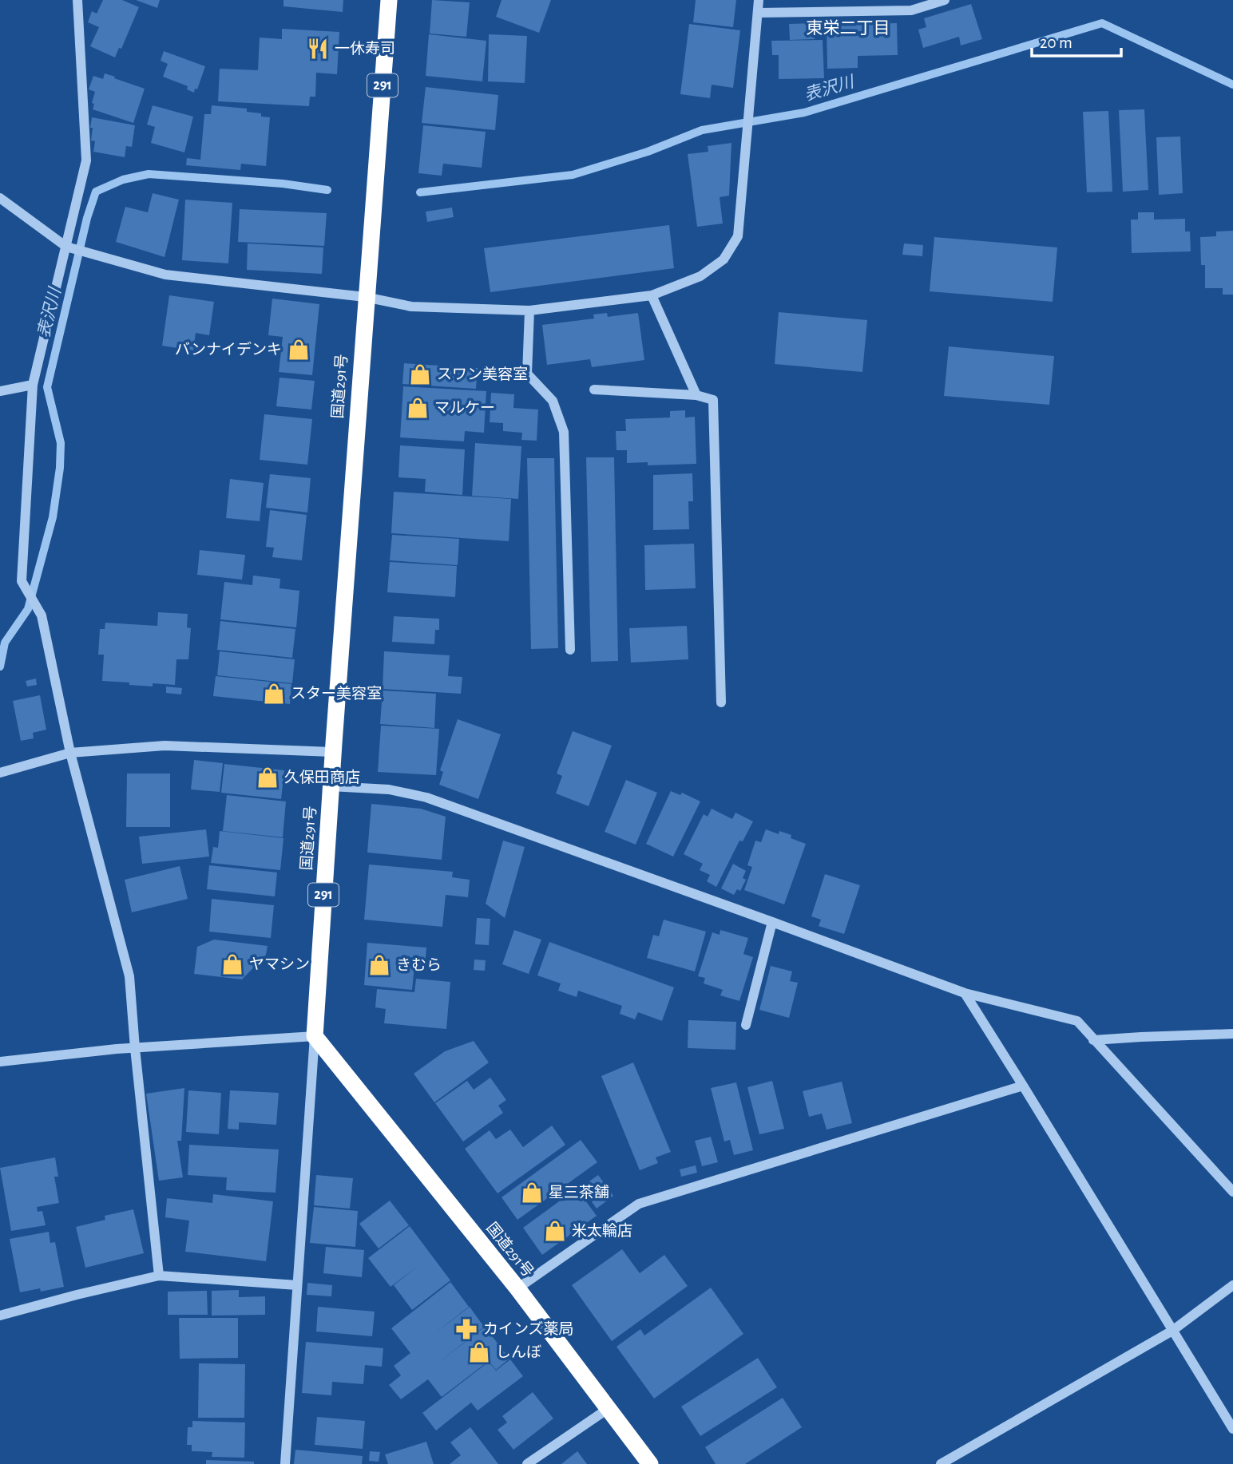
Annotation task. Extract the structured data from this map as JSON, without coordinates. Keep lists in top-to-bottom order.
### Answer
{
  "streets": {
    "highway": ["291", "国道291号"]
  },
  "districts": ["東栄二丁目"],
  "water": ["表沢川"],
  "places": {
    "restaurant": ["一休寿司"],
    "shop": [
      "バンナイデンキ",
      "スワン美容室",
      "マルケー",
      "スター美容室",
      "久保田商店",
      "ヤマシン",
      "きむら",
      "星三茶舗",
      "米太輪店",
      "しんぼ"
    ],
    "pharmacy": ["カインズ薬局"]
  },
  "scale_bar": "20 m"
}
